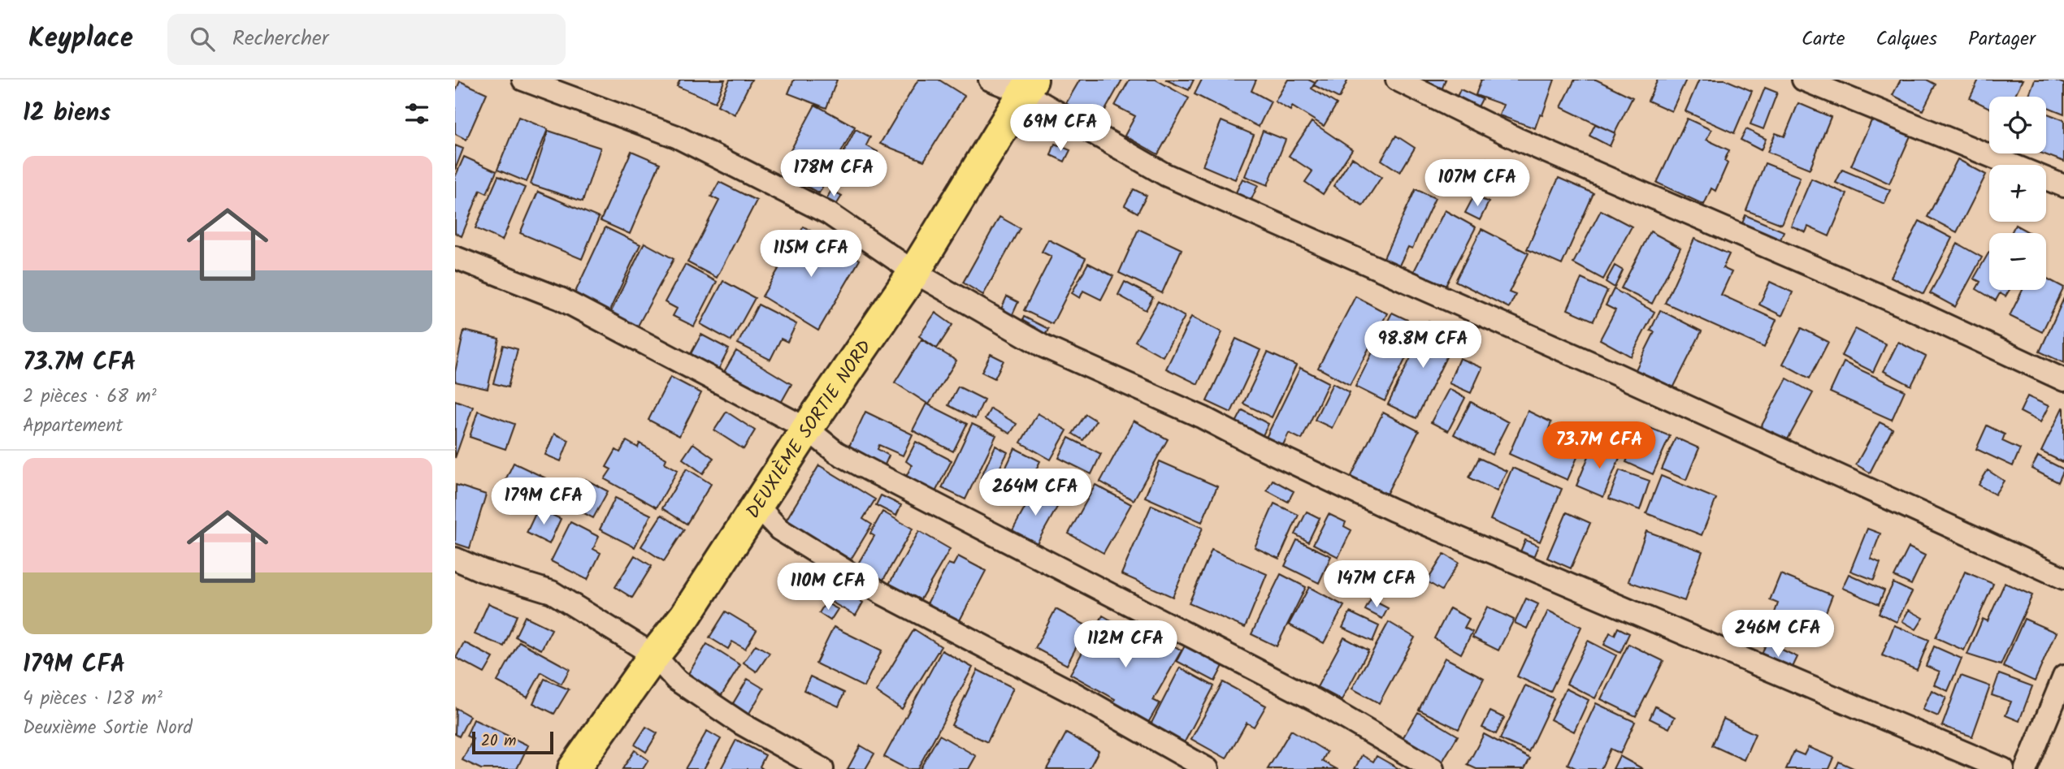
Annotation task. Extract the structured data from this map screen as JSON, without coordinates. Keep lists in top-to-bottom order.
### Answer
{
  "streets": {
    "main road": ["DEUXIÈME SORTIE NORD"]
  },
  "scale_bar": "20 m",
  "page": {
    "header": "Keyplace",
    "search": "Rechercher",
    "nav": ["Carte", "Calques", "Partager"],
    "heading": "12 biens",
    "map_buttons": ["+", "−"],
    "price": [
      "69M CFA",
      "178M CFA",
      "107M CFA",
      "115M CFA",
      "98.8M CFA",
      "73.7M CFA",
      "264M CFA",
      "179M CFA",
      "147M CFA",
      "110M CFA",
      "246M CFA",
      "112M CFA"
    ],
    "list": [
      {
        "name": "73.7M CFA",
        "note": "2 pièces · 68 m² · Appartement"
      },
      {
        "name": "179M CFA",
        "note": "4 pièces · 128 m² · Deuxième Sortie Nord"
      }
    ],
    "scale": "20 m"
  }
}
